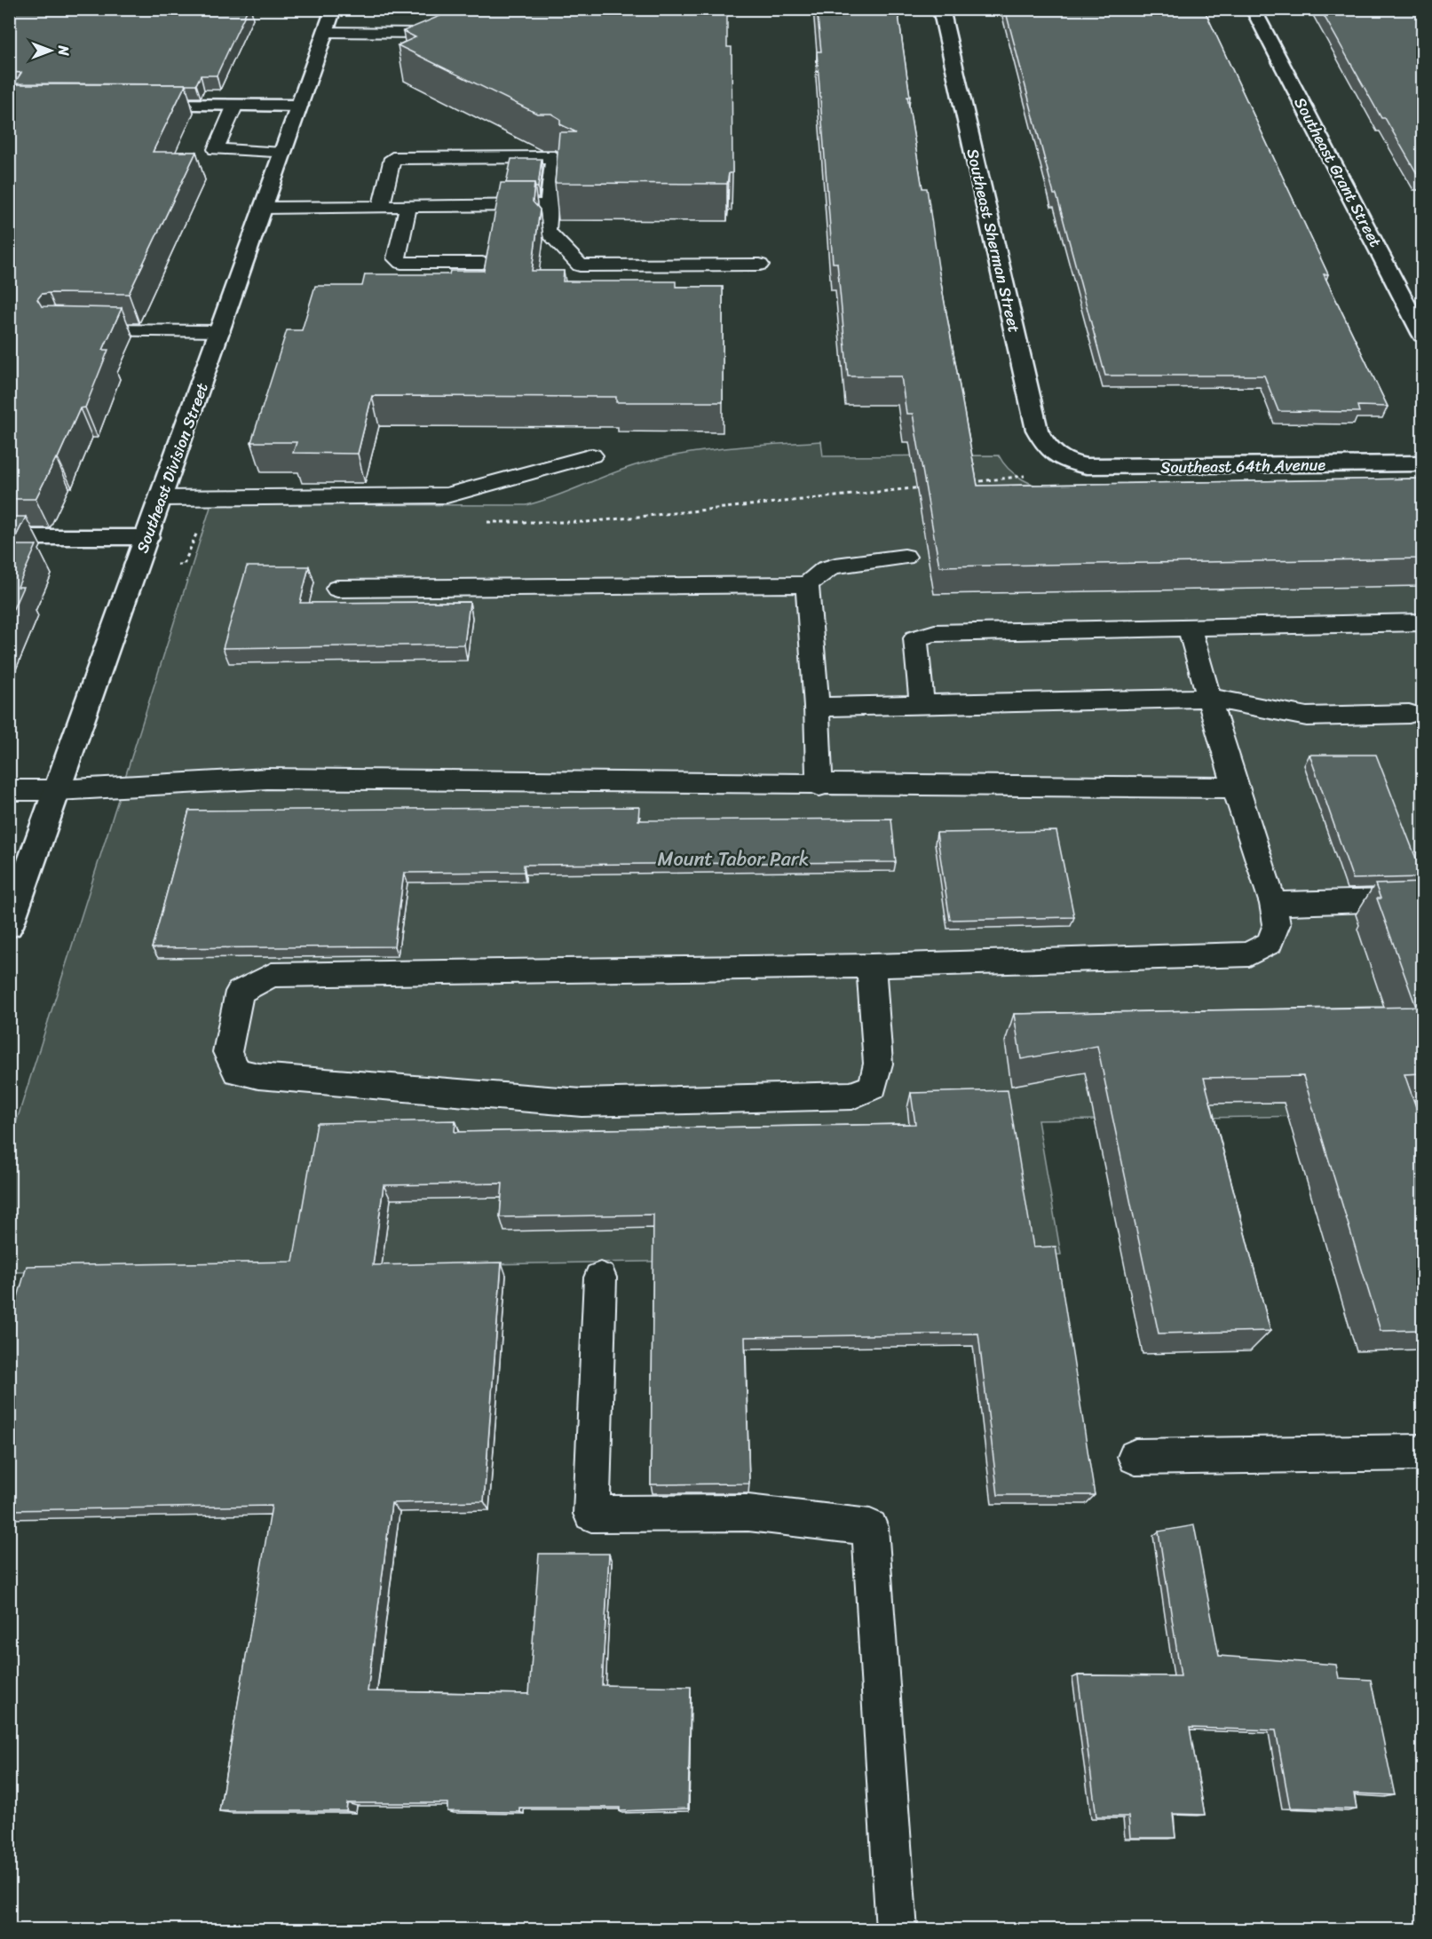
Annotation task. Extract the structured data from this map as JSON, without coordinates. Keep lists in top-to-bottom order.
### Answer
{
  "streets": {
    "street": [
      "Southeast Grant Street",
      "Southeast Sherman Street",
      "Southeast 64th Avenue",
      "Southeast Division Street"
    ]
  },
  "crossings": [
    ["Southeast Sherman Street", "Southeast 64th Avenue"]
  ],
  "parks": ["Mount Tabor Park"],
  "north": "right"
}
